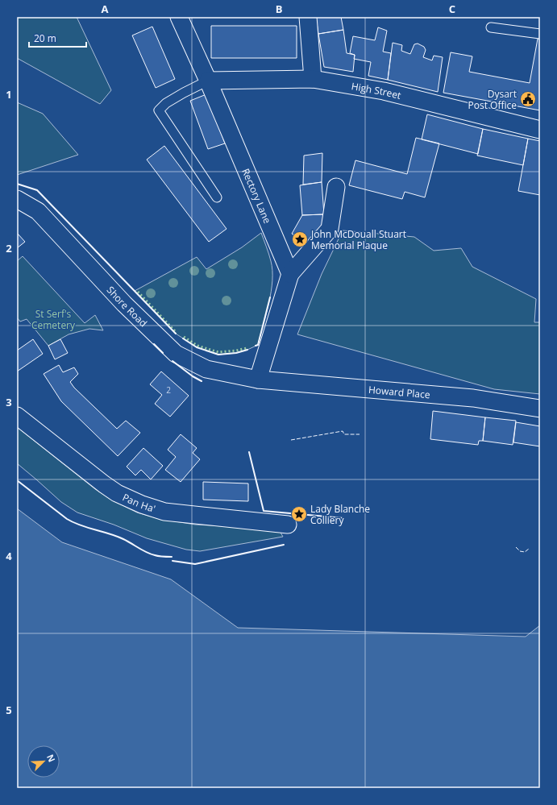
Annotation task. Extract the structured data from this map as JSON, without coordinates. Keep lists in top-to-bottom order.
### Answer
{
  "streets": {
    "street": [
      "High Street",
      "Rectory Lane",
      "Shore Road",
      "Howard Place",
      "Pan Ha'"
    ]
  },
  "crossings": [
    ["High Street", "Rectory Lane"],
    ["Shore Road", "Howard Place"]
  ],
  "parks": ["St Serf's Cemetery"],
  "places": {
    "public building": ["Dysart Post Office"],
    "place": ["John McDouall Stuart Memorial Plaque", "Lady Blanche Colliery"]
  },
  "house_numbers": ["2"],
  "scale_bar": "20 m",
  "north": "top right",
  "grid": {
    "columns": ["A", "B", "C"],
    "rows": [
      "1",
      "2",
      "3",
      "4",
      "5"
    ]
  }
}
